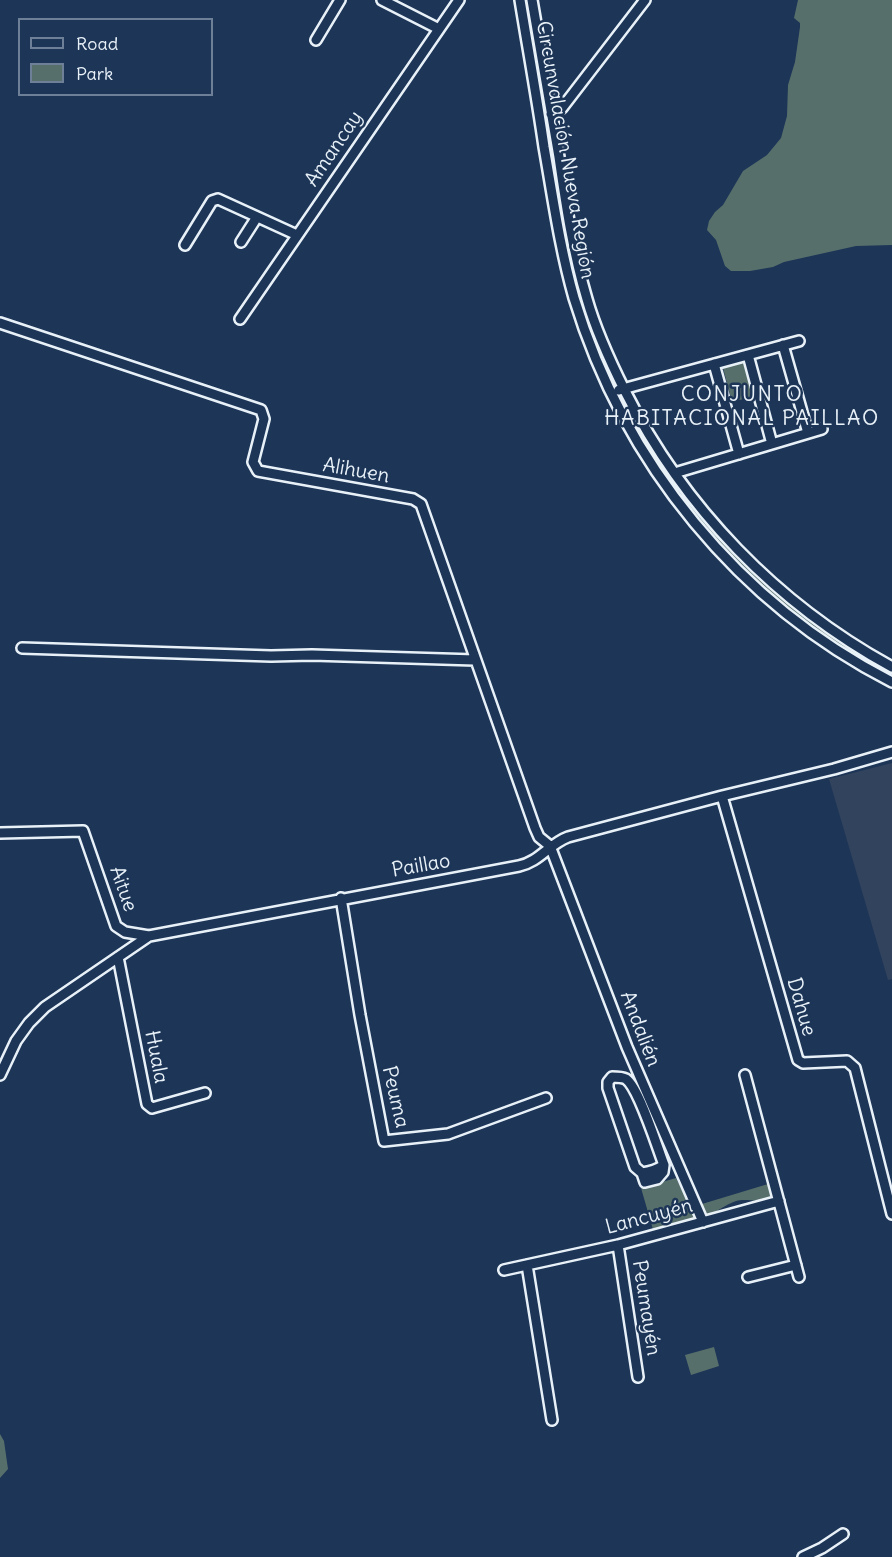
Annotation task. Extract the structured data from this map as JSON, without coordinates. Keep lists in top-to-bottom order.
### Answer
{
  "streets": {
    "street": [
      "Amancay",
      "Circunvalación Nueva Región",
      "Alihuen",
      "Paillao",
      "Aitue",
      "Dahue",
      "Andalién",
      "Huala",
      "Peuma",
      "Lancuyén",
      "Peumayén"
    ]
  },
  "crossings": [
    ["Alihuen", "Paillao"],
    ["Alihuen", "Andalién"],
    ["Paillao", "Aitue"],
    ["Paillao", "Dahue"],
    ["Paillao", "Andalién"],
    ["Paillao", "Huala"],
    ["Paillao", "Peuma"],
    ["Andalién", "Lancuyén"],
    ["Lancuyén", "Peumayén"]
  ],
  "districts": ["CONJUNTO HABITACIONAL PAILLAO"],
  "legend": ["Road", "Park"]
}
